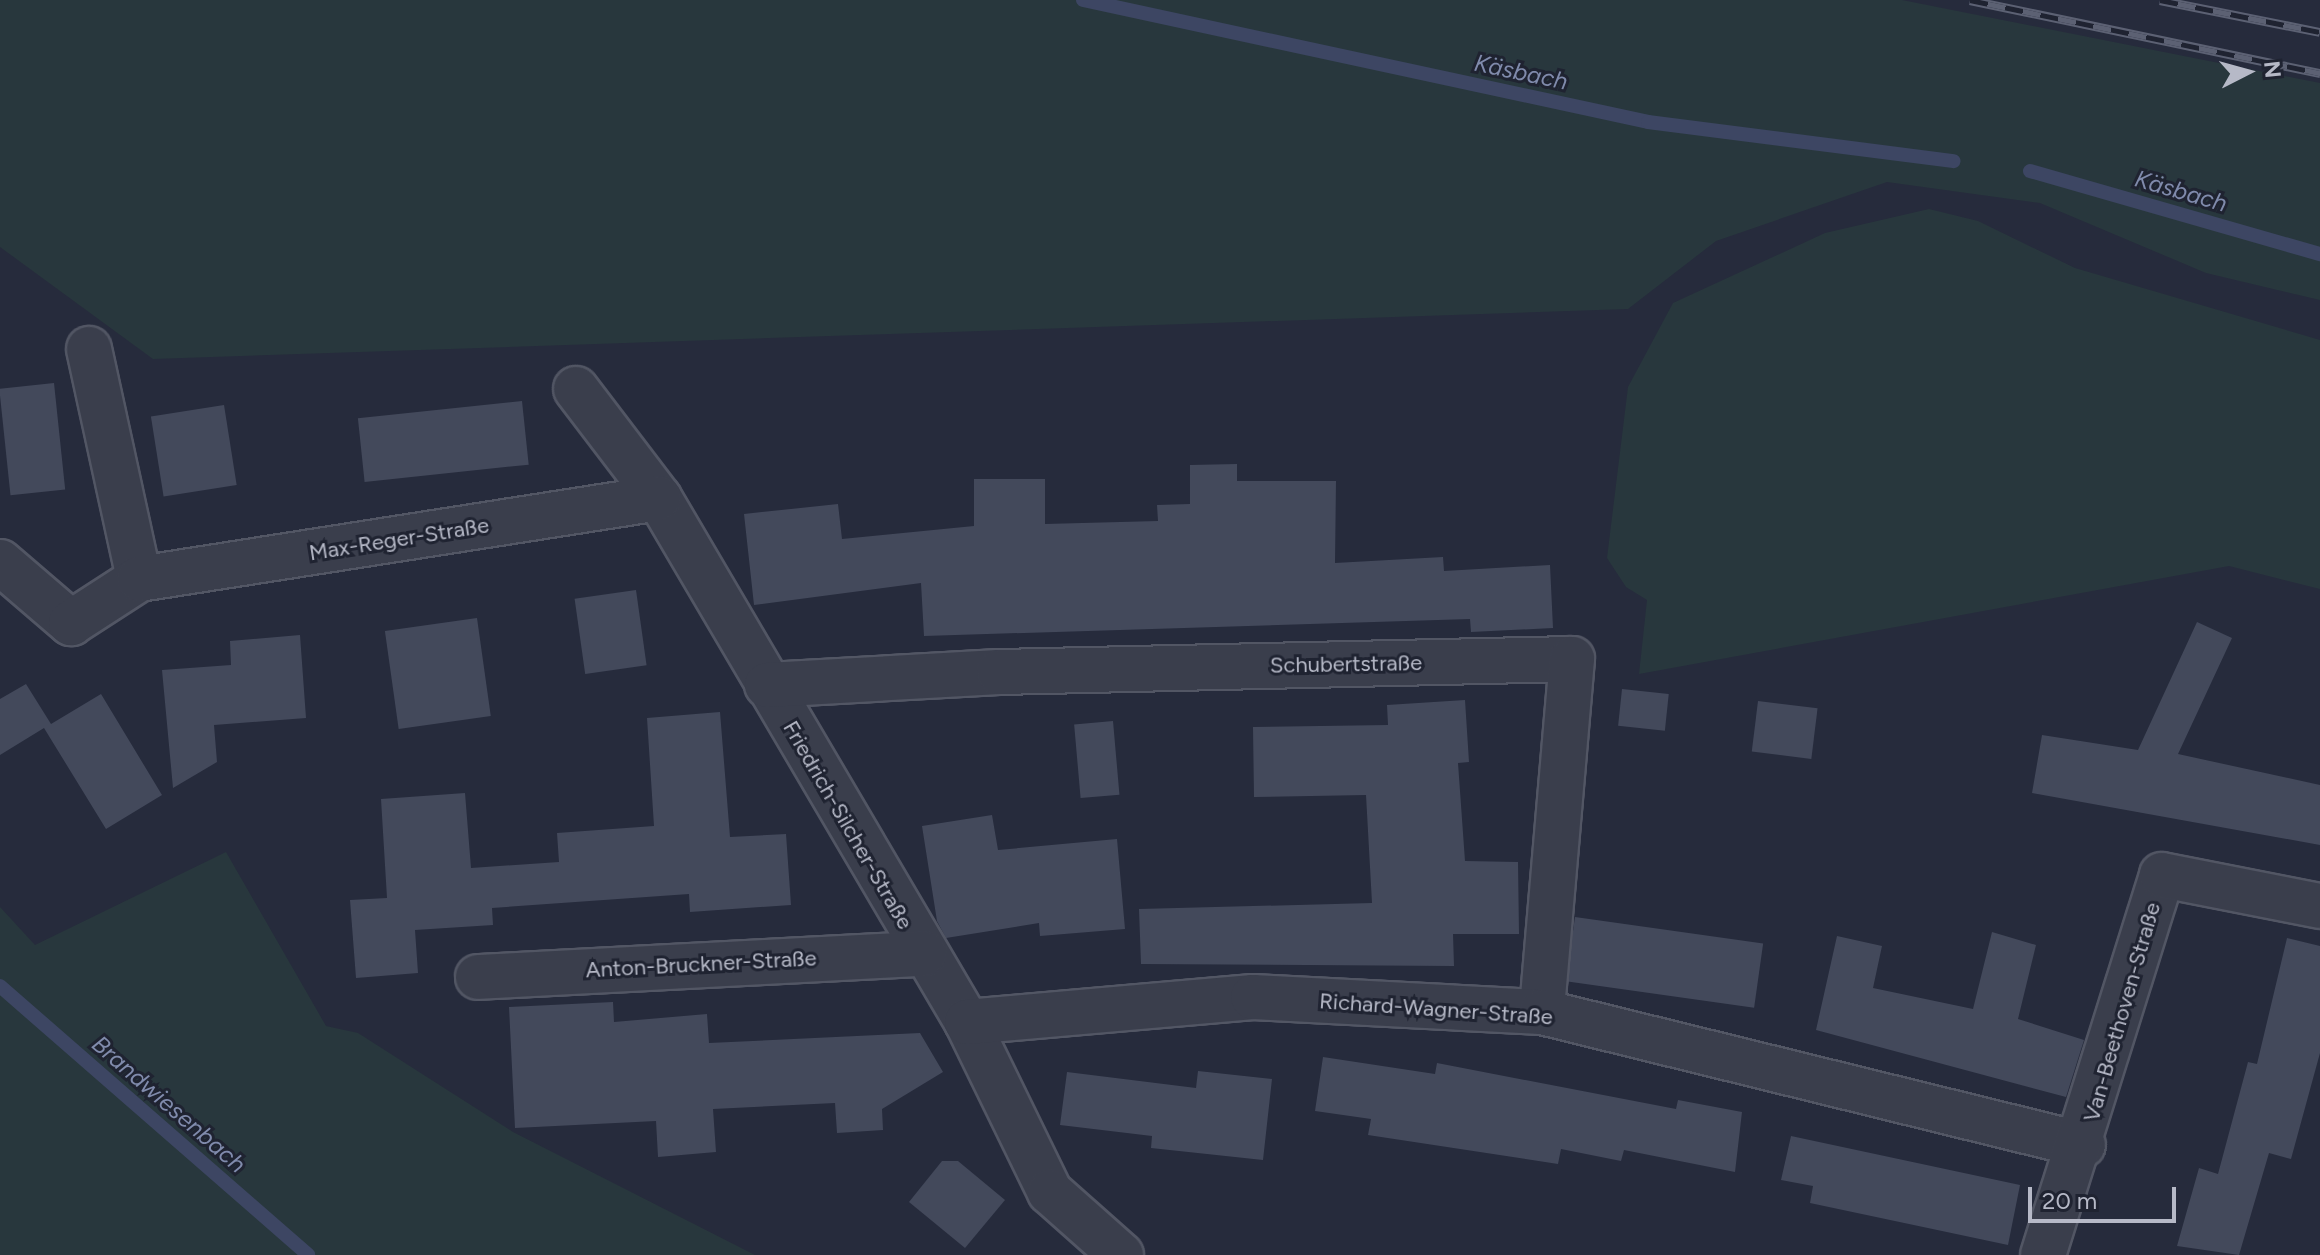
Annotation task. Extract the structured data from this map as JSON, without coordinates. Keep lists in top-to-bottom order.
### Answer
{
  "streets": {
    "street": [
      "Max-Reger-Straße",
      "Schubertstraße",
      "Friedrich-Silcher-Straße",
      "Anton-Bruckner-Straße",
      "Richard-Wagner-Straße",
      "Van-Beethoven-Straße"
    ]
  },
  "crossings": [
    ["Max-Reger-Straße", "Friedrich-Silcher-Straße"],
    ["Schubertstraße", "Friedrich-Silcher-Straße"],
    ["Schubertstraße", "Richard-Wagner-Straße"],
    ["Friedrich-Silcher-Straße", "Anton-Bruckner-Straße"],
    ["Friedrich-Silcher-Straße", "Richard-Wagner-Straße"],
    ["Richard-Wagner-Straße", "Van-Beethoven-Straße"]
  ],
  "water": ["Käsbach", "Brandwiesenbach"],
  "scale_bar": "20 m",
  "north": "right"
}
